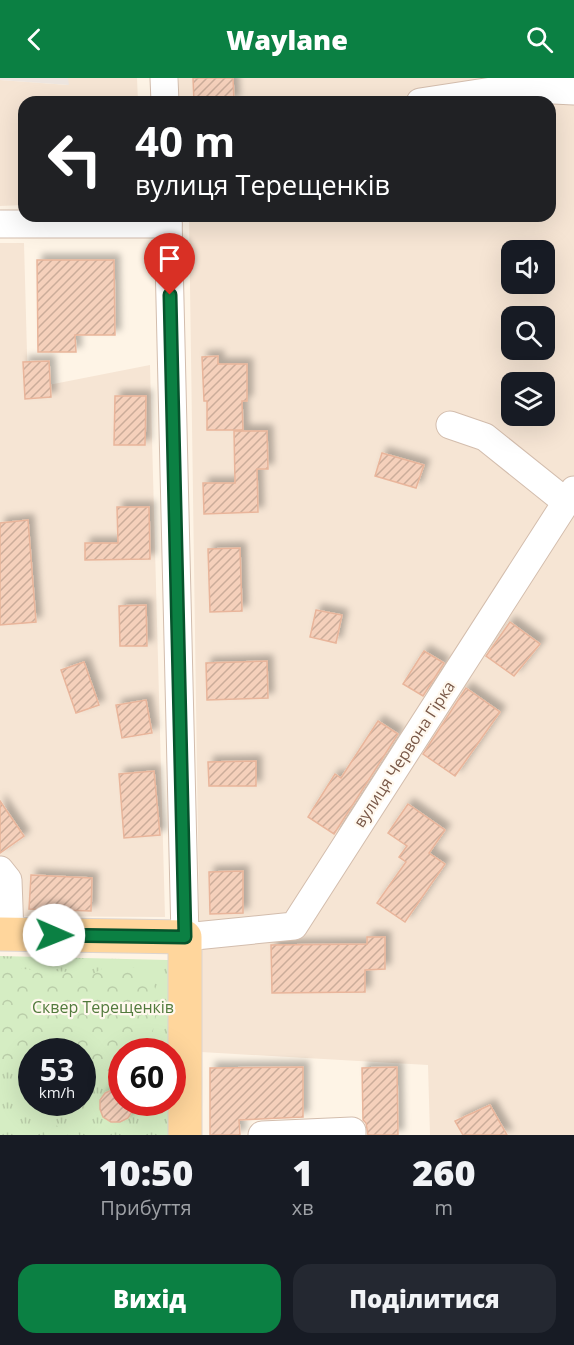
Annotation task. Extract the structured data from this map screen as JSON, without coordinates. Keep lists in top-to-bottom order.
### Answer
{
  "streets": {
    "street": ["вулиця Червона Гірка"]
  },
  "parks": ["Сквер Терещенків"],
  "page": {
    "header": "Waylane",
    "turn": ["40 m", "вулиця Терещенків"],
    "speed": "53 km/h",
    "limit": "60",
    "eta": [
      "10:50",
      "Прибуття",
      "1",
      "хв",
      "260",
      "m"
    ],
    "buttons": ["Вихід", "Поділитися"]
  }
}
